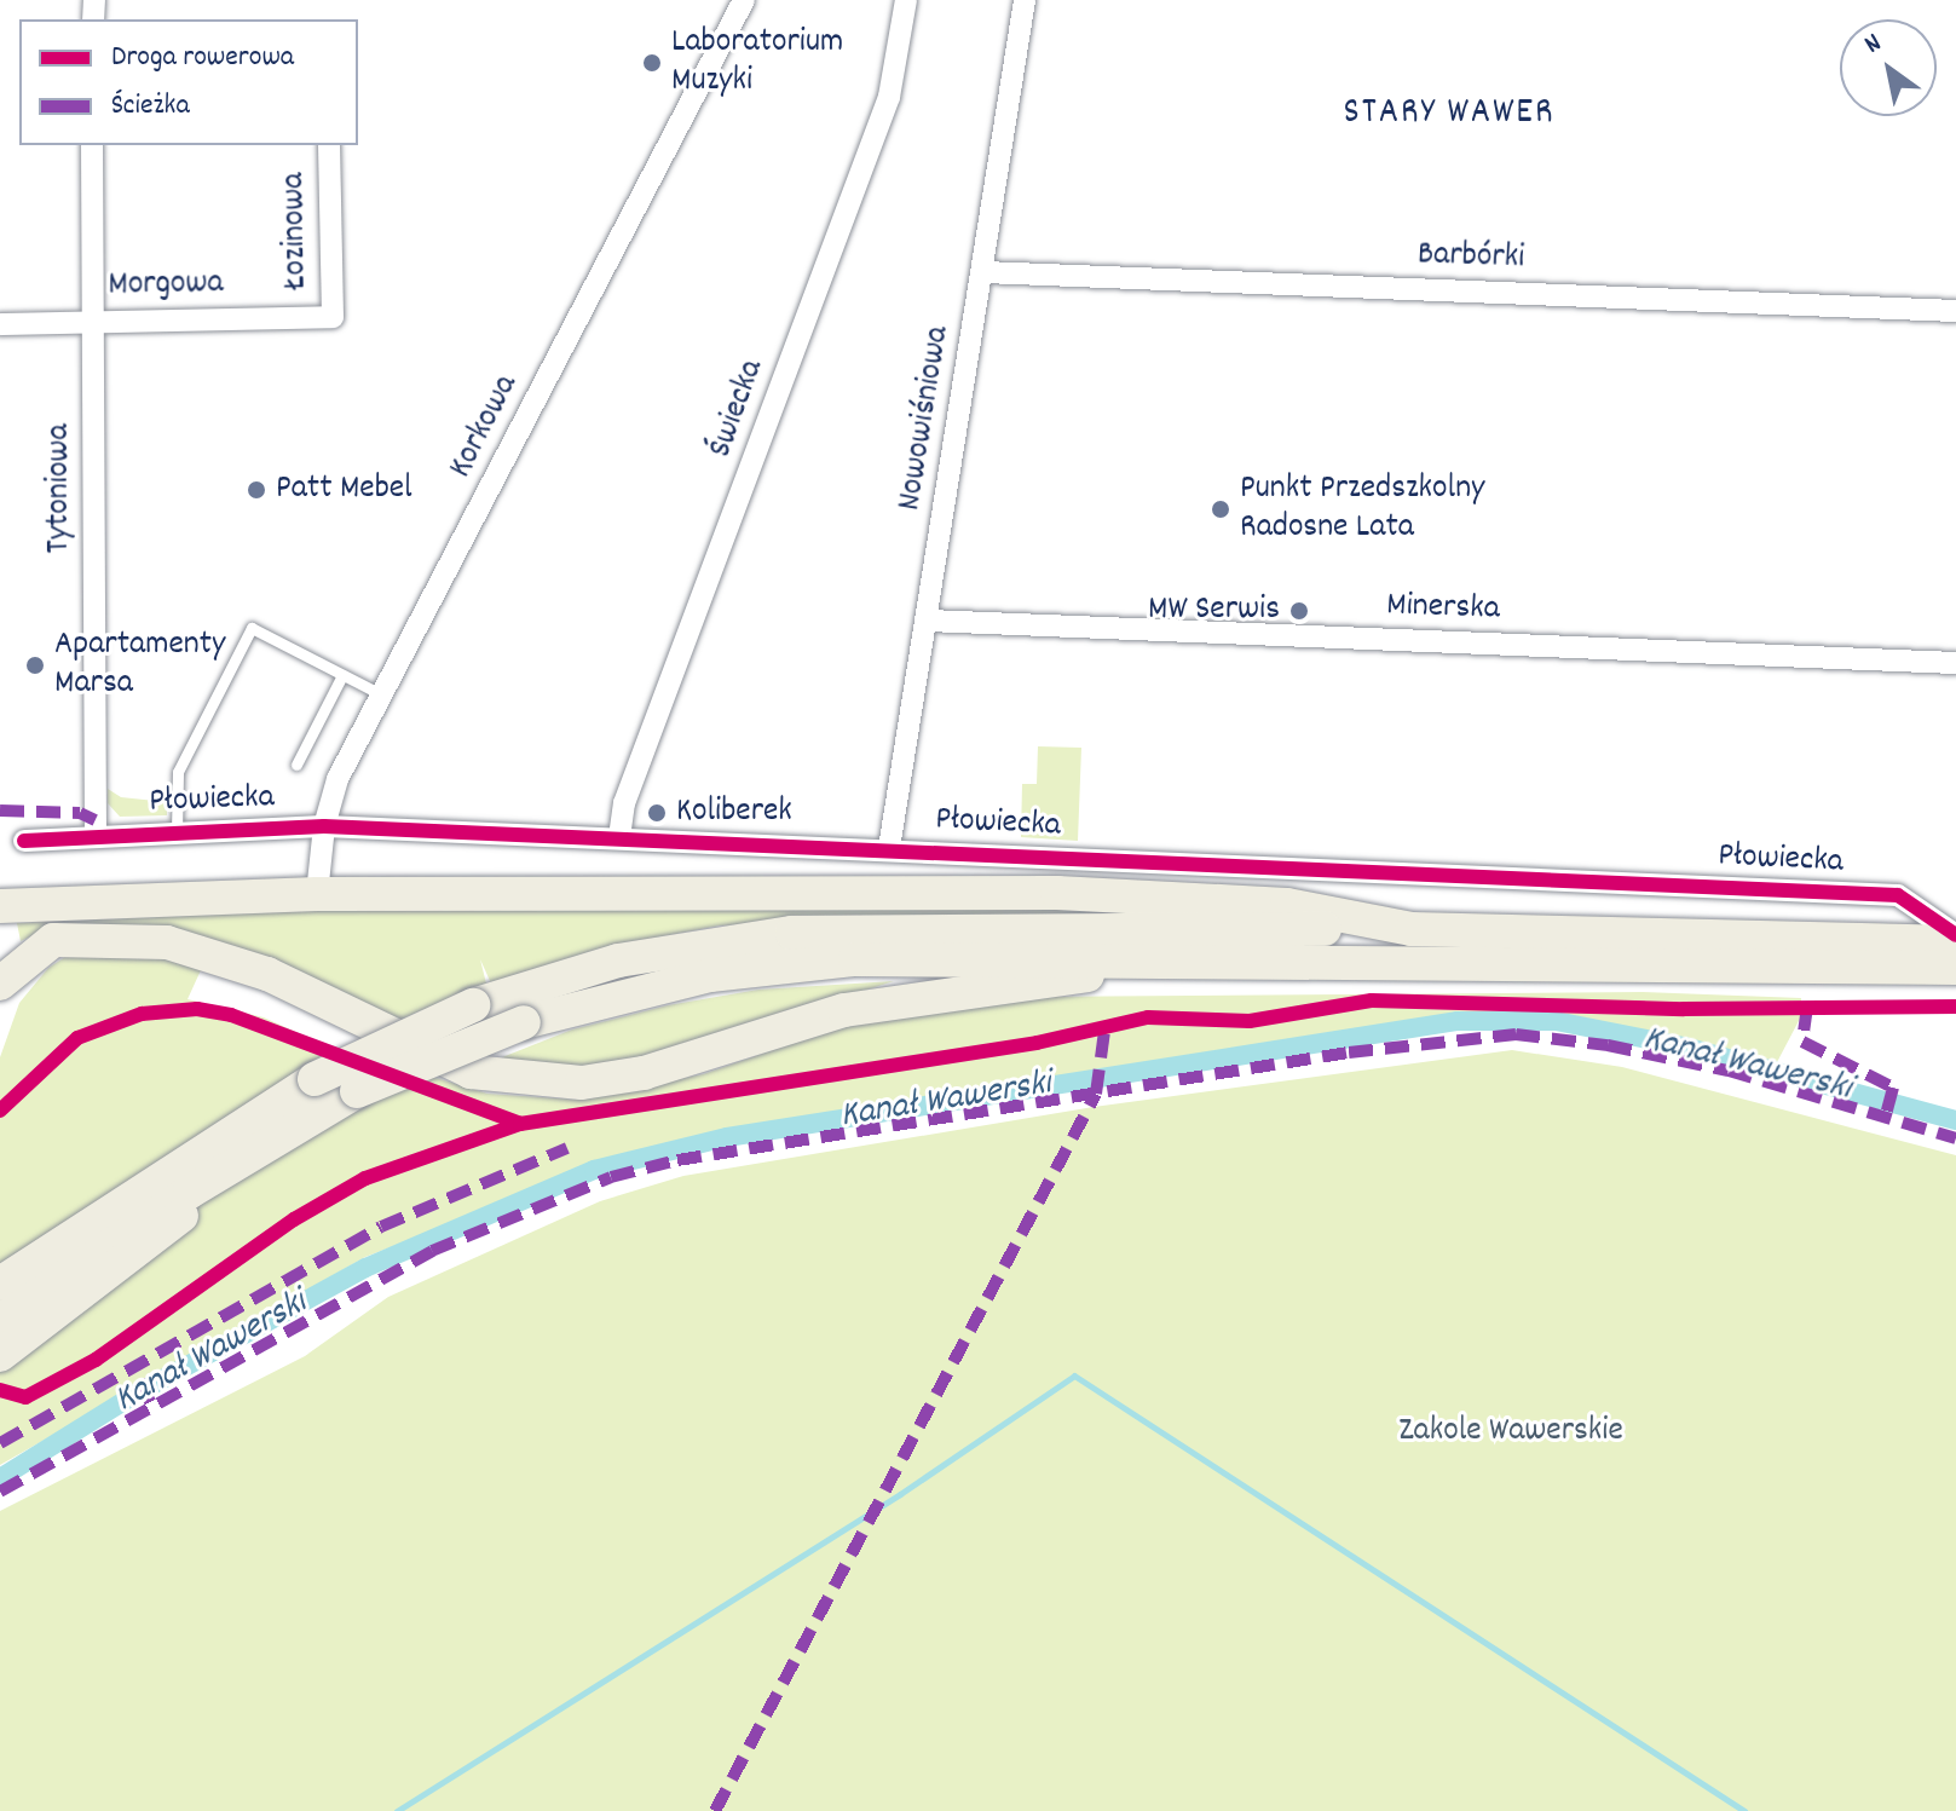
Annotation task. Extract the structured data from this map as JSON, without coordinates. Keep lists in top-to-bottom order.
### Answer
{
  "streets": {
    "main road": ["Płowiecka"],
    "street": [
      "Łozinowa",
      "Barbórki",
      "Morgowa",
      "Świecka",
      "Nowowiśniowa",
      "Korkowa",
      "Tytoniowa",
      "Minerska"
    ]
  },
  "crossings": [
    ["Łozinowa", "Morgowa"],
    ["Barbórki", "Nowowiśniowa"],
    ["Morgowa", "Tytoniowa"],
    ["Świecka", "Płowiecka"],
    ["Nowowiśniowa", "Minerska"],
    ["Nowowiśniowa", "Płowiecka"],
    ["Korkowa", "Płowiecka"],
    ["Tytoniowa", "Płowiecka"]
  ],
  "districts": ["STARY WAWER"],
  "water": ["Kanał Wawerski"],
  "parks": ["Zakole Wawerskie"],
  "places": [
    "Laboratorium Muzyki",
    "Patt Mebel",
    "Punkt Przedszkolny Radosne Lata",
    "MW Serwis",
    "Apartamenty Marsa",
    "Koliberek"
  ],
  "legend": ["Droga rowerowa", "Ścieżka"],
  "north": "top left"
}
